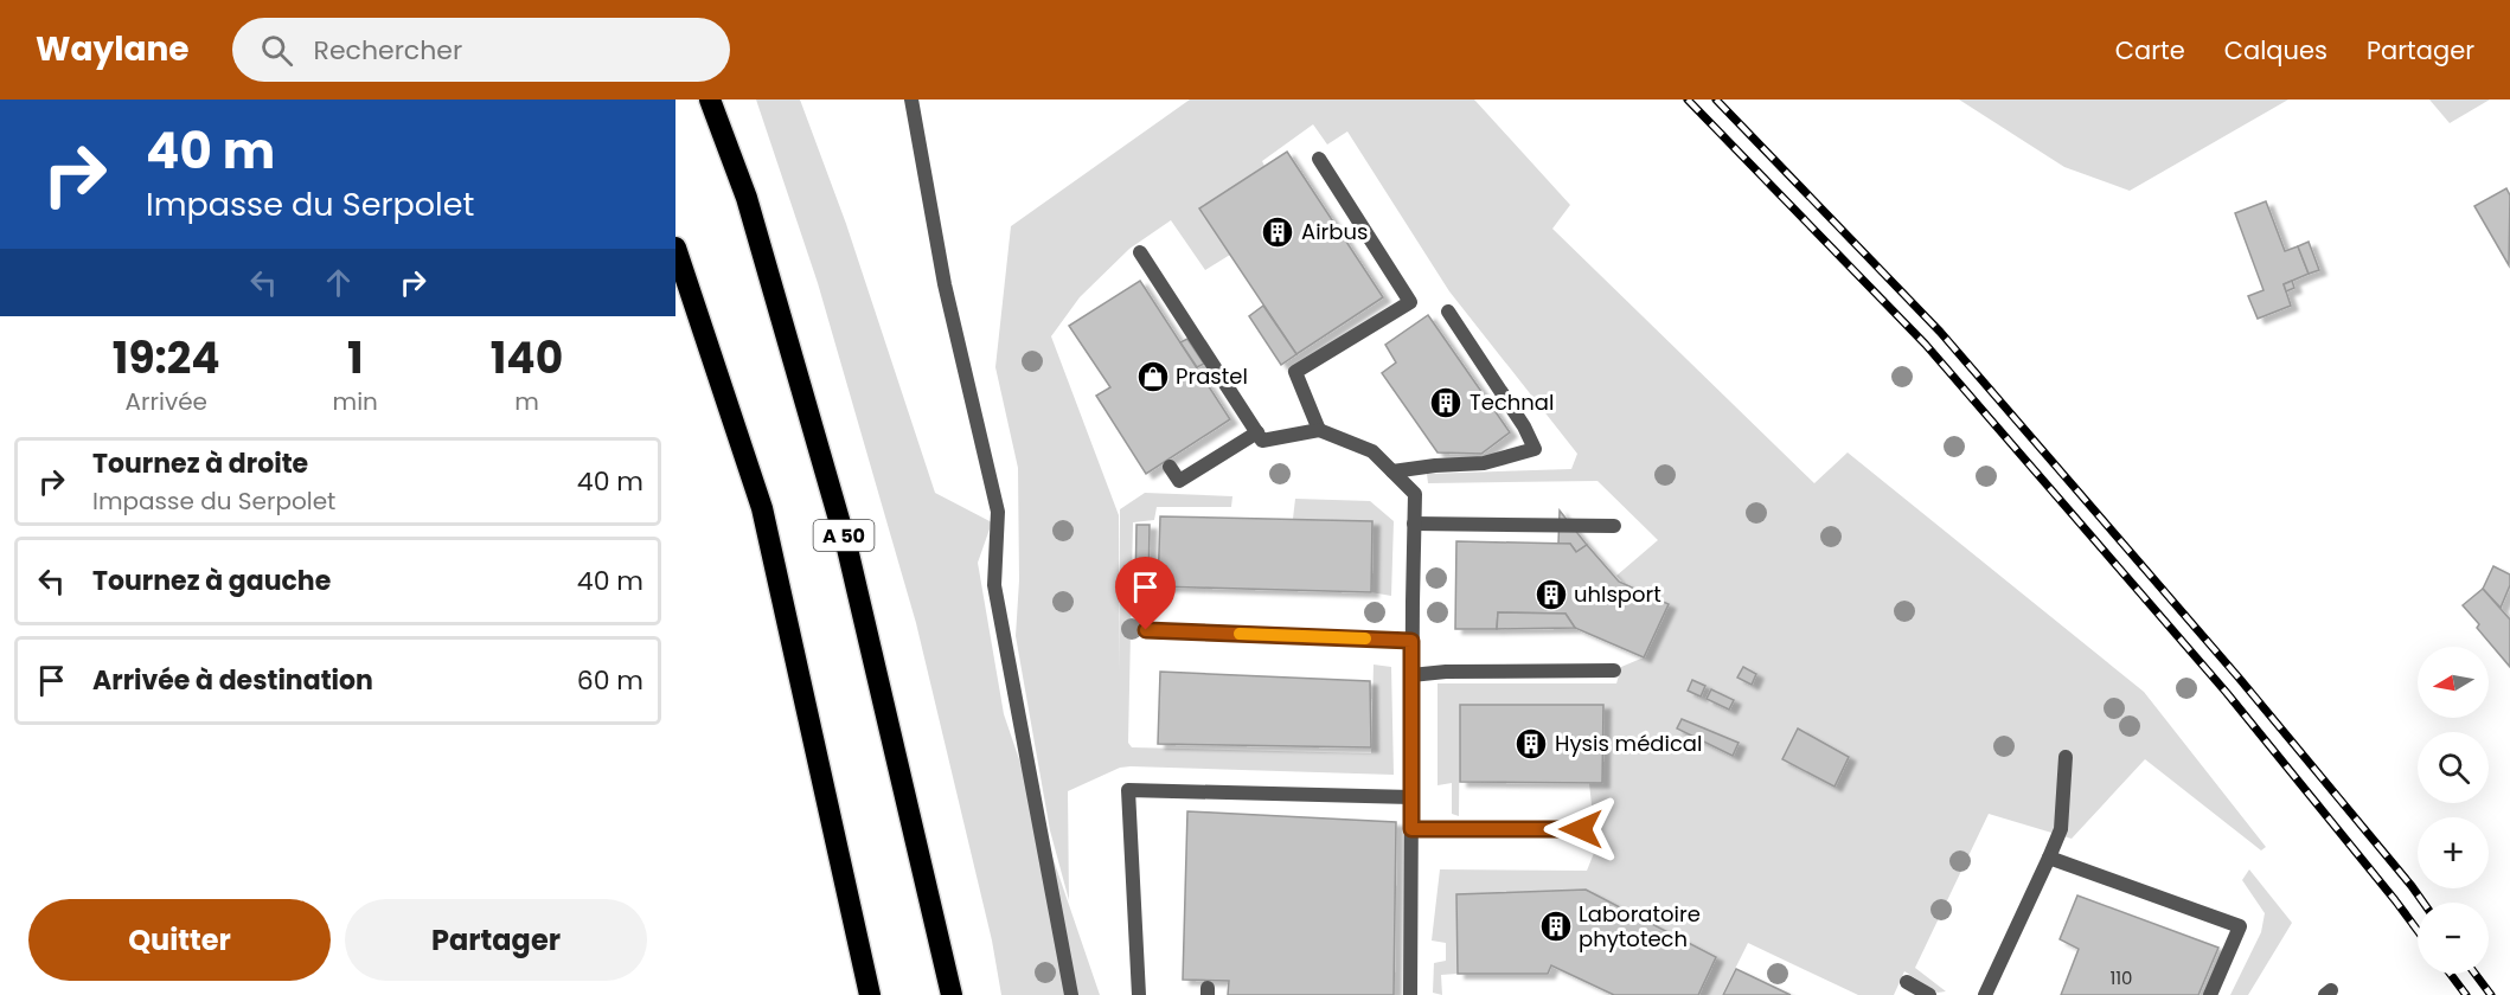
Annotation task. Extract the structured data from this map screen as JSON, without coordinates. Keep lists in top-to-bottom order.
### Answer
{
  "streets": {
    "highway": ["A 50"]
  },
  "places": {
    "building": [
      "Airbus",
      "Technal",
      "uhlsport",
      "Hysis médical",
      "Laboratoire phytotech"
    ],
    "shop": ["Prastel"]
  },
  "house_numbers": ["110"],
  "north": "left",
  "page": {
    "header": "Waylane",
    "search": "Rechercher",
    "nav": ["Carte", "Calques", "Partager"],
    "turn": ["40 m", "Impasse du Serpolet"],
    "eta": [
      "19:24",
      "Arrivée",
      "1",
      "min",
      "140",
      "m"
    ],
    "list": [
      {
        "name": "Tournez à droite",
        "note": "Impasse du Serpolet",
        "value": "40 m"
      },
      {
        "name": "Tournez à gauche",
        "value": "40 m"
      },
      {
        "name": "Arrivée à destination",
        "value": "60 m"
      }
    ],
    "map_buttons": ["+", "−"],
    "buttons": ["Quitter", "Partager"]
  }
}
